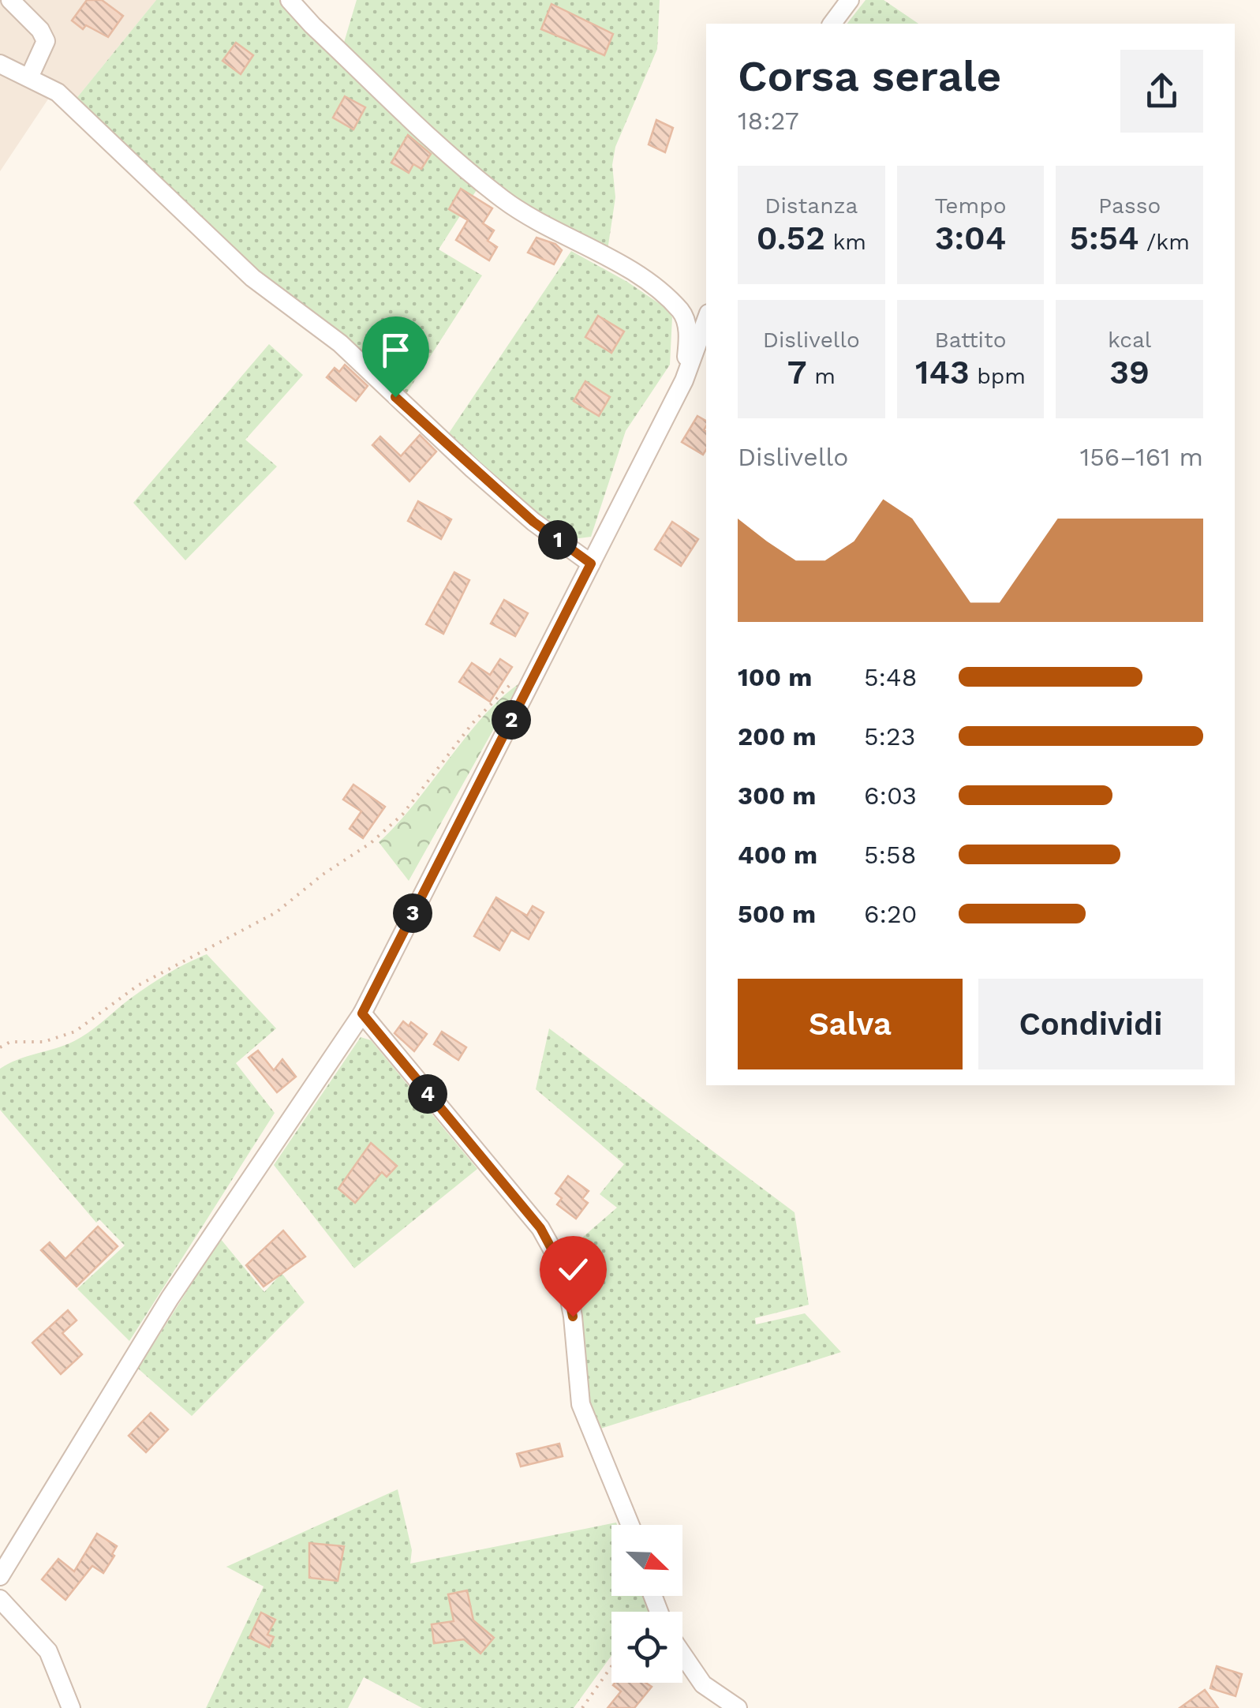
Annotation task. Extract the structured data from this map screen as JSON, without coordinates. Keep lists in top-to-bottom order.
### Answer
{
  "north": "bottom right",
  "page": {
    "heading": ["Corsa serale", "18:27"],
    "stats": [
      ["Distanza", "0.52 km"],
      ["Tempo", "3:04"],
      ["Passo", "5:54 /km"],
      ["Dislivello", "7 m"],
      ["Battito", "143 bpm"],
      ["kcal", "39"]
    ],
    "chart": ["Dislivello", "156–161 m"],
    "pins": [
      "1",
      "2",
      "3",
      "4"
    ],
    "list": [
      {
        "name": "100 m",
        "note": "5:48"
      },
      {
        "name": "200 m",
        "note": "5:23"
      },
      {
        "name": "300 m",
        "note": "6:03"
      },
      {
        "name": "400 m",
        "note": "5:58"
      },
      {
        "name": "500 m",
        "note": "6:20"
      }
    ],
    "buttons": ["Salva", "Condividi"]
  }
}
